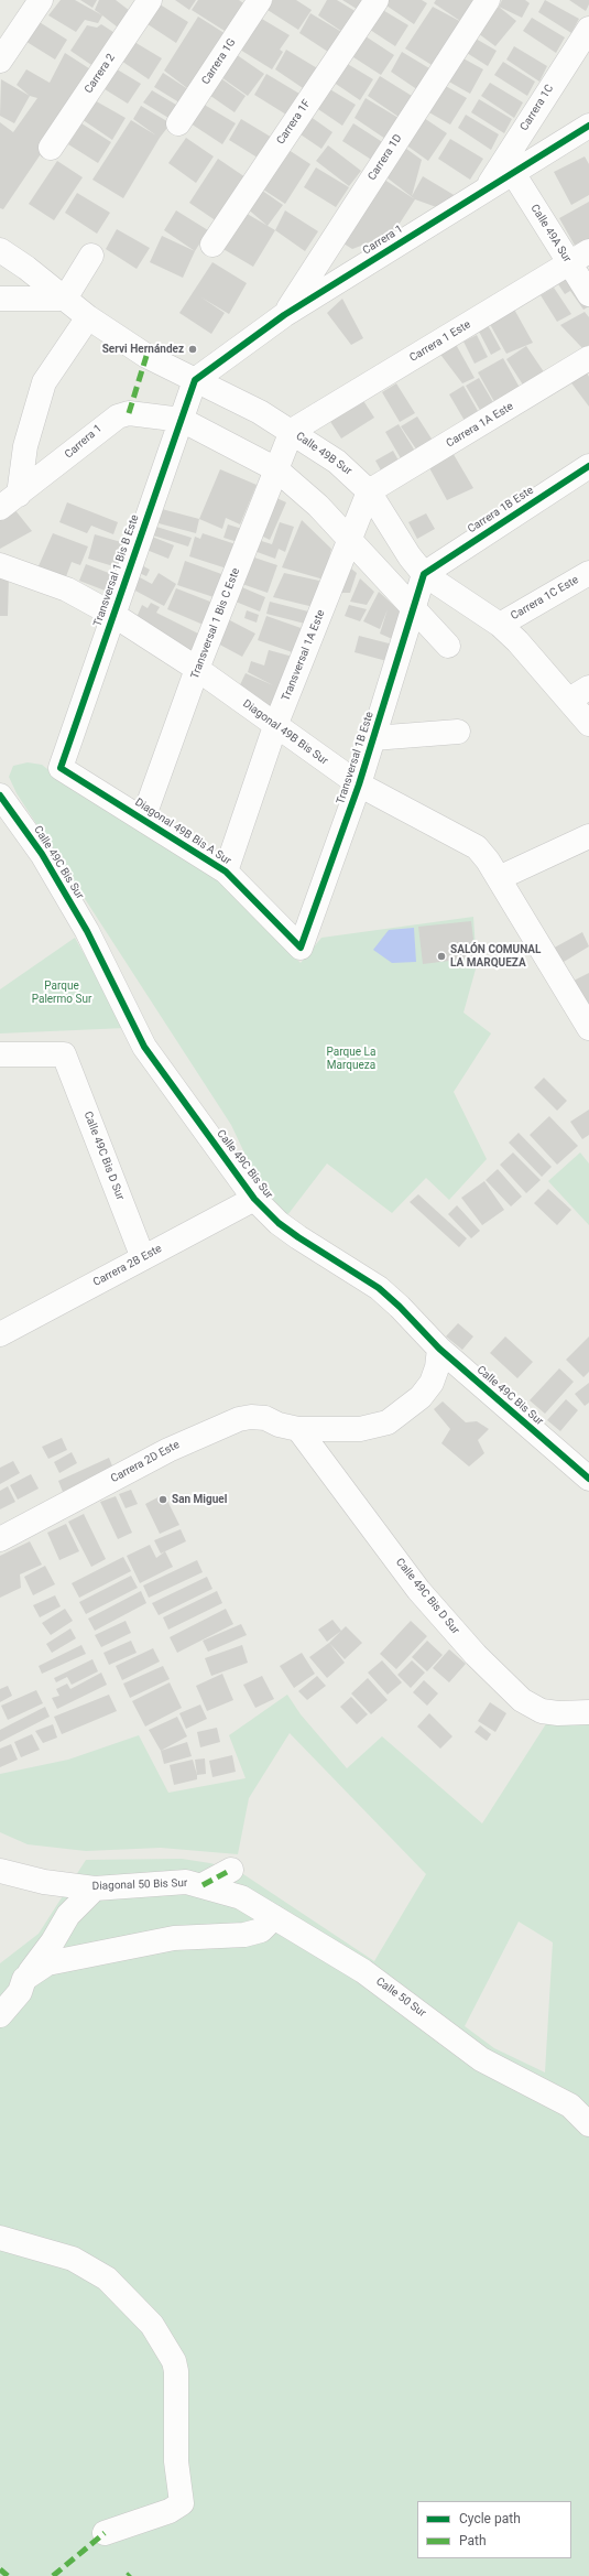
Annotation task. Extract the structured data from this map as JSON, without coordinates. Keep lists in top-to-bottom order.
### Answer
{
  "streets": {
    "street": [
      "Carrera 1G",
      "Carrera 2",
      "Carrera 1C",
      "Carrera 1F",
      "Carrera 1D",
      "Calle 49A Sur",
      "Carrera 1",
      "Carrera 1 Este",
      "Carrera 1A Este",
      "Calle 49B Sur",
      "Carrera 1B Este",
      "Transversal 1 Bis B Este",
      "Carrera 1C Este",
      "Transversal 1 Bis C Este",
      "Transversal 1A Este",
      "Diagonal 49B Bis Sur",
      "Transversal 1B Este",
      "Diagonal 49B Bis A Sur",
      "Calle 49C Bis Sur",
      "Calle 49C Bis D Sur",
      "Carrera 2B Este",
      "Carrera 2D Este",
      "Diagonal 50 Bis Sur",
      "Calle 50 Sur"
    ]
  },
  "crossings": [
    ["Carrera 1C", "Carrera 1"],
    ["Carrera 1D", "Carrera 1"],
    ["Calle 49A Sur", "Carrera 1"],
    ["Calle 49A Sur", "Carrera 1 Este"],
    ["Carrera 1", "Calle 49B Sur"],
    ["Carrera 1", "Transversal 1 Bis B Este"],
    ["Carrera 1 Este", "Calle 49B Sur"],
    ["Carrera 1 Este", "Transversal 1 Bis C Este"],
    ["Carrera 1A Este", "Calle 49B Sur"],
    ["Carrera 1A Este", "Transversal 1A Este"],
    ["Calle 49B Sur", "Carrera 1B Este"],
    ["Calle 49B Sur", "Transversal 1 Bis B Este"],
    ["Calle 49B Sur", "Carrera 1C Este"],
    ["Calle 49B Sur", "Transversal 1 Bis C Este"],
    ["Calle 49B Sur", "Transversal 1A Este"],
    ["Calle 49B Sur", "Transversal 1B Este"],
    ["Carrera 1B Este", "Transversal 1B Este"],
    ["Transversal 1 Bis B Este", "Diagonal 49B Bis Sur"],
    ["Transversal 1 Bis B Este", "Diagonal 49B Bis A Sur"],
    ["Transversal 1 Bis C Este", "Diagonal 49B Bis Sur"],
    ["Transversal 1 Bis C Este", "Diagonal 49B Bis A Sur"],
    ["Transversal 1A Este", "Diagonal 49B Bis Sur"],
    ["Transversal 1A Este", "Diagonal 49B Bis A Sur"],
    ["Diagonal 49B Bis Sur", "Transversal 1B Este"],
    ["Transversal 1B Este", "Diagonal 49B Bis A Sur"],
    ["Calle 49C Bis Sur", "Carrera 2B Este"],
    ["Calle 49C Bis Sur", "Carrera 2D Este"],
    ["Calle 49C Bis D Sur", "Carrera 2B Este"],
    ["Calle 49C Bis D Sur", "Carrera 2D Este"],
    ["Diagonal 50 Bis Sur", "Calle 50 Sur"]
  ],
  "parks": ["Parque Palermo Sur", "Parque La Marqueza"],
  "places": ["Servi Hernández", "SALÓN COMUNAL LA MARQUEZA", "San Miguel"],
  "legend": ["Cycle path", "Path"]
}
